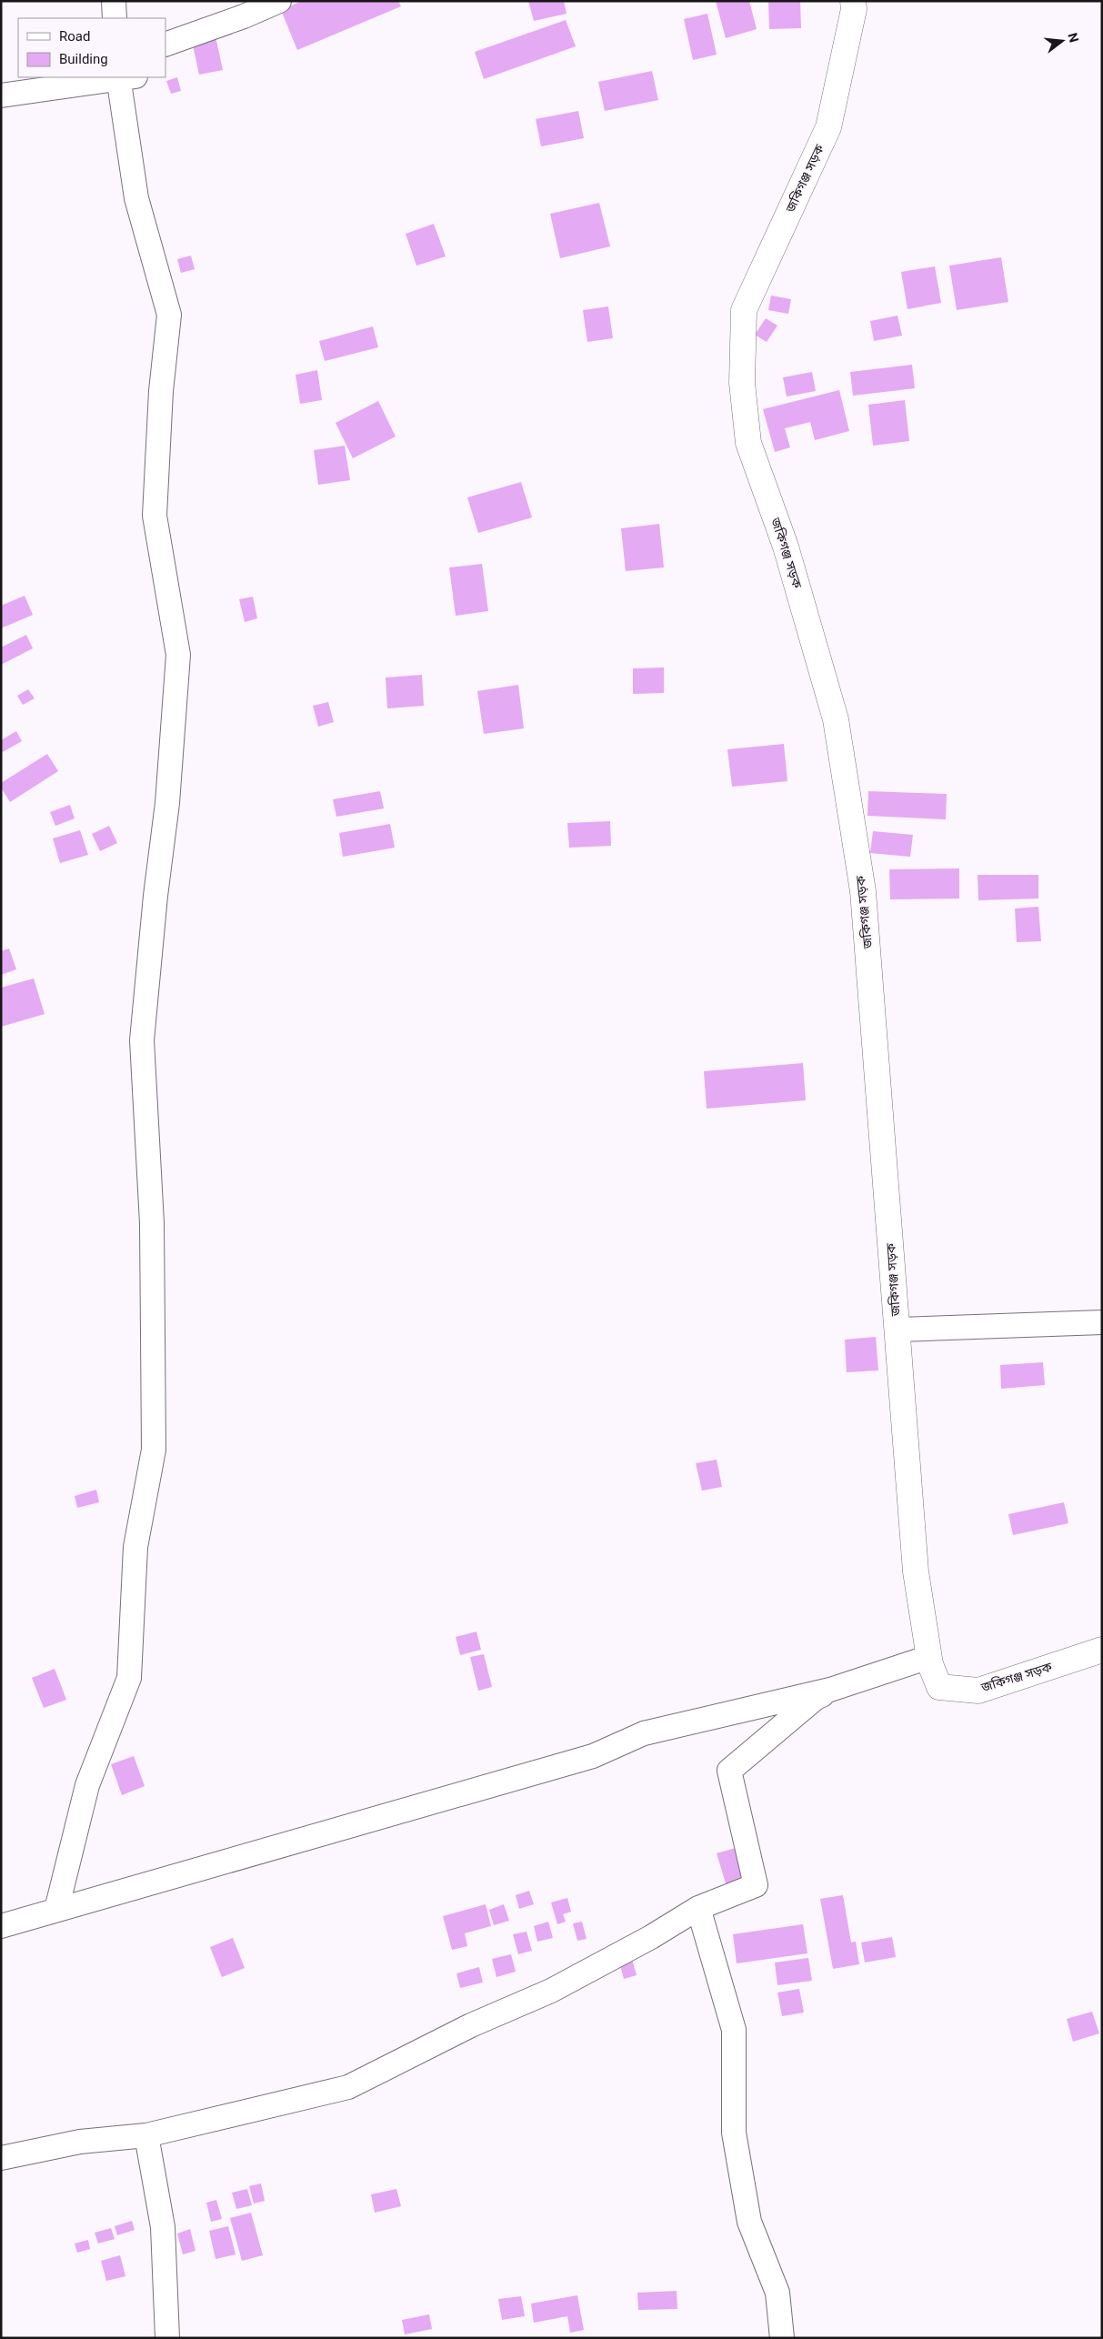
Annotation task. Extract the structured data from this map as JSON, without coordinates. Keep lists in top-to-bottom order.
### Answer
{
  "streets": {
    "main road": ["জকিগঞ্জ সড়ক"]
  },
  "legend": ["Road", "Building"],
  "north": "right"
}
